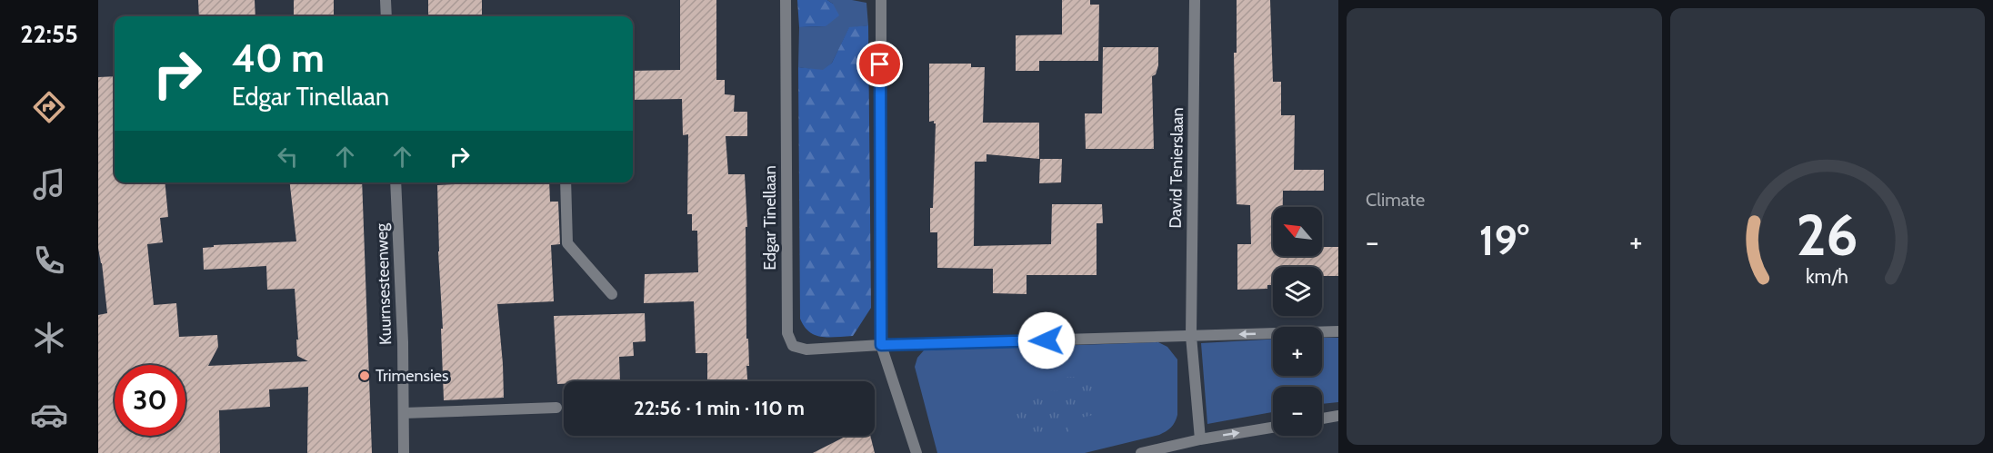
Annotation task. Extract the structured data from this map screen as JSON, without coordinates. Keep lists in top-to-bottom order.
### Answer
{
  "streets": {
    "street": ["David Tenierslaan", "Edgar Tinellaan", "Kuurnsesteenweg"]
  },
  "places": ["Trimensies"],
  "north": "top left",
  "page": {
    "tabs": "22:55",
    "tile": "Climate",
    "turn": ["40 m", "Edgar Tinellaan"],
    "map_buttons": ["+", "−"],
    "heat": ["−", "19°", "+"],
    "limit": "30",
    "trip": "22:56 · 1 min · 110 m",
    "gauge": ["26", "km/h"]
  }
}
